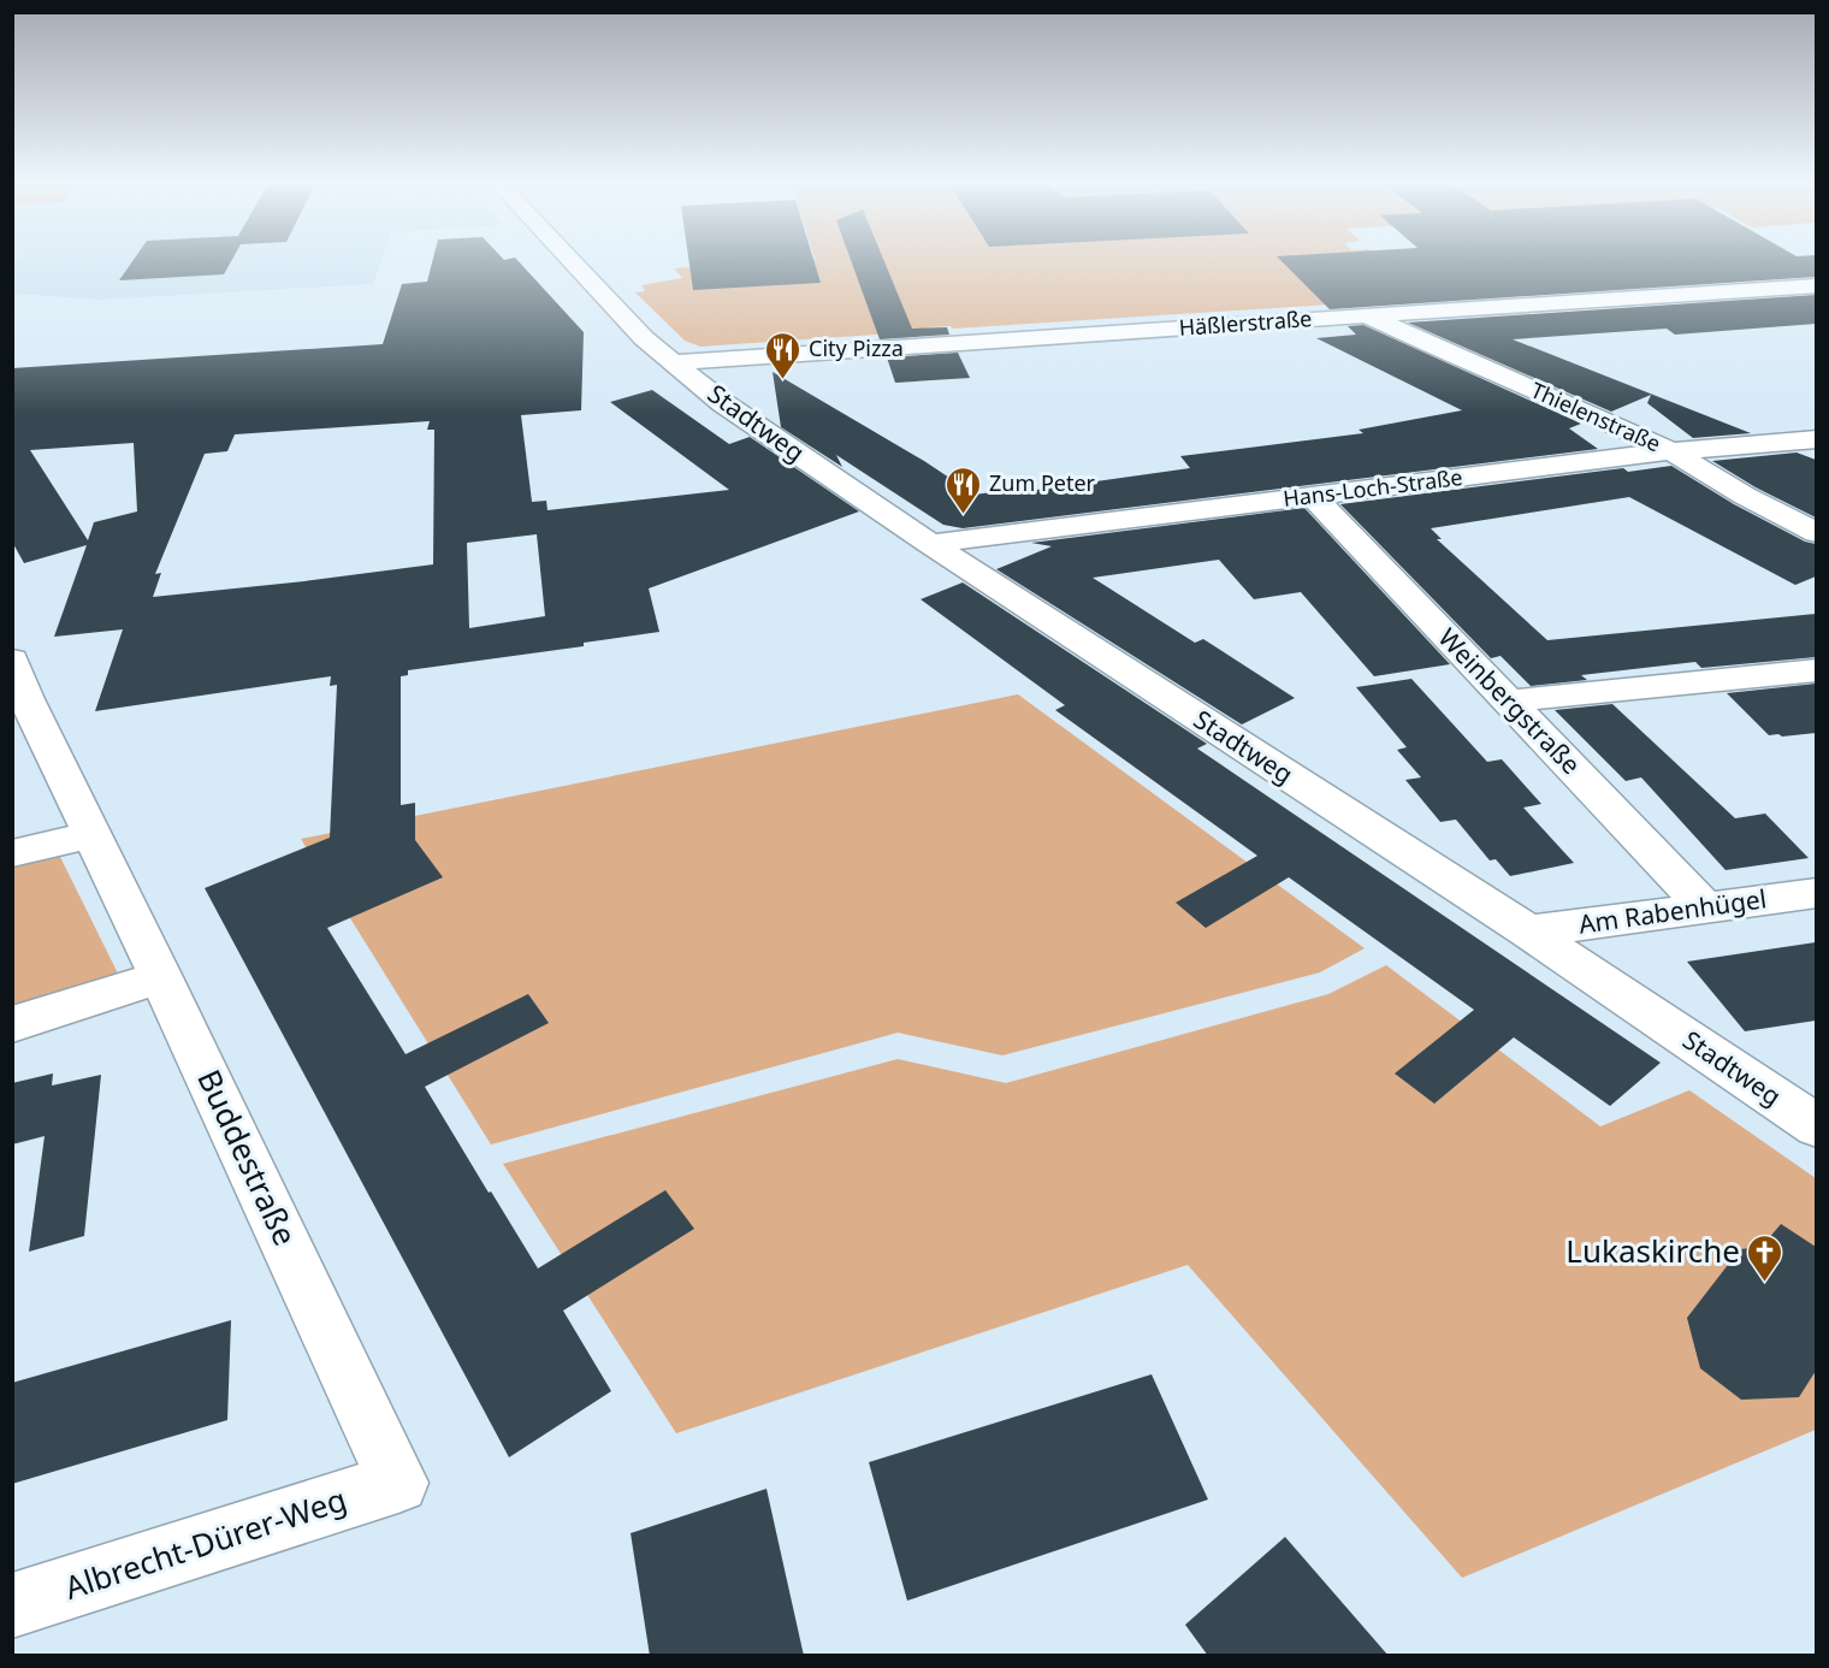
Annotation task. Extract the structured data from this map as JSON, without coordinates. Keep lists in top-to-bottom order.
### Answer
{
  "streets": {
    "street": [
      "Häßlerstraße",
      "Thielenstraße",
      "Stadtweg",
      "Hans-Loch-Straße",
      "Weinbergstraße",
      "Am Rabenhügel",
      "Buddestraße",
      "Albrecht-Dürer-Weg"
    ]
  },
  "crossings": [
    ["Häßlerstraße", "Thielenstraße"],
    ["Häßlerstraße", "Stadtweg"],
    ["Thielenstraße", "Hans-Loch-Straße"],
    ["Stadtweg", "Hans-Loch-Straße"],
    ["Stadtweg", "Am Rabenhügel"],
    ["Hans-Loch-Straße", "Weinbergstraße"],
    ["Weinbergstraße", "Am Rabenhügel"],
    ["Buddestraße", "Albrecht-Dürer-Weg"]
  ],
  "places": {
    "restaurant": ["City Pizza", "Zum Peter"],
    "church": ["Lukaskirche"]
  }
}
